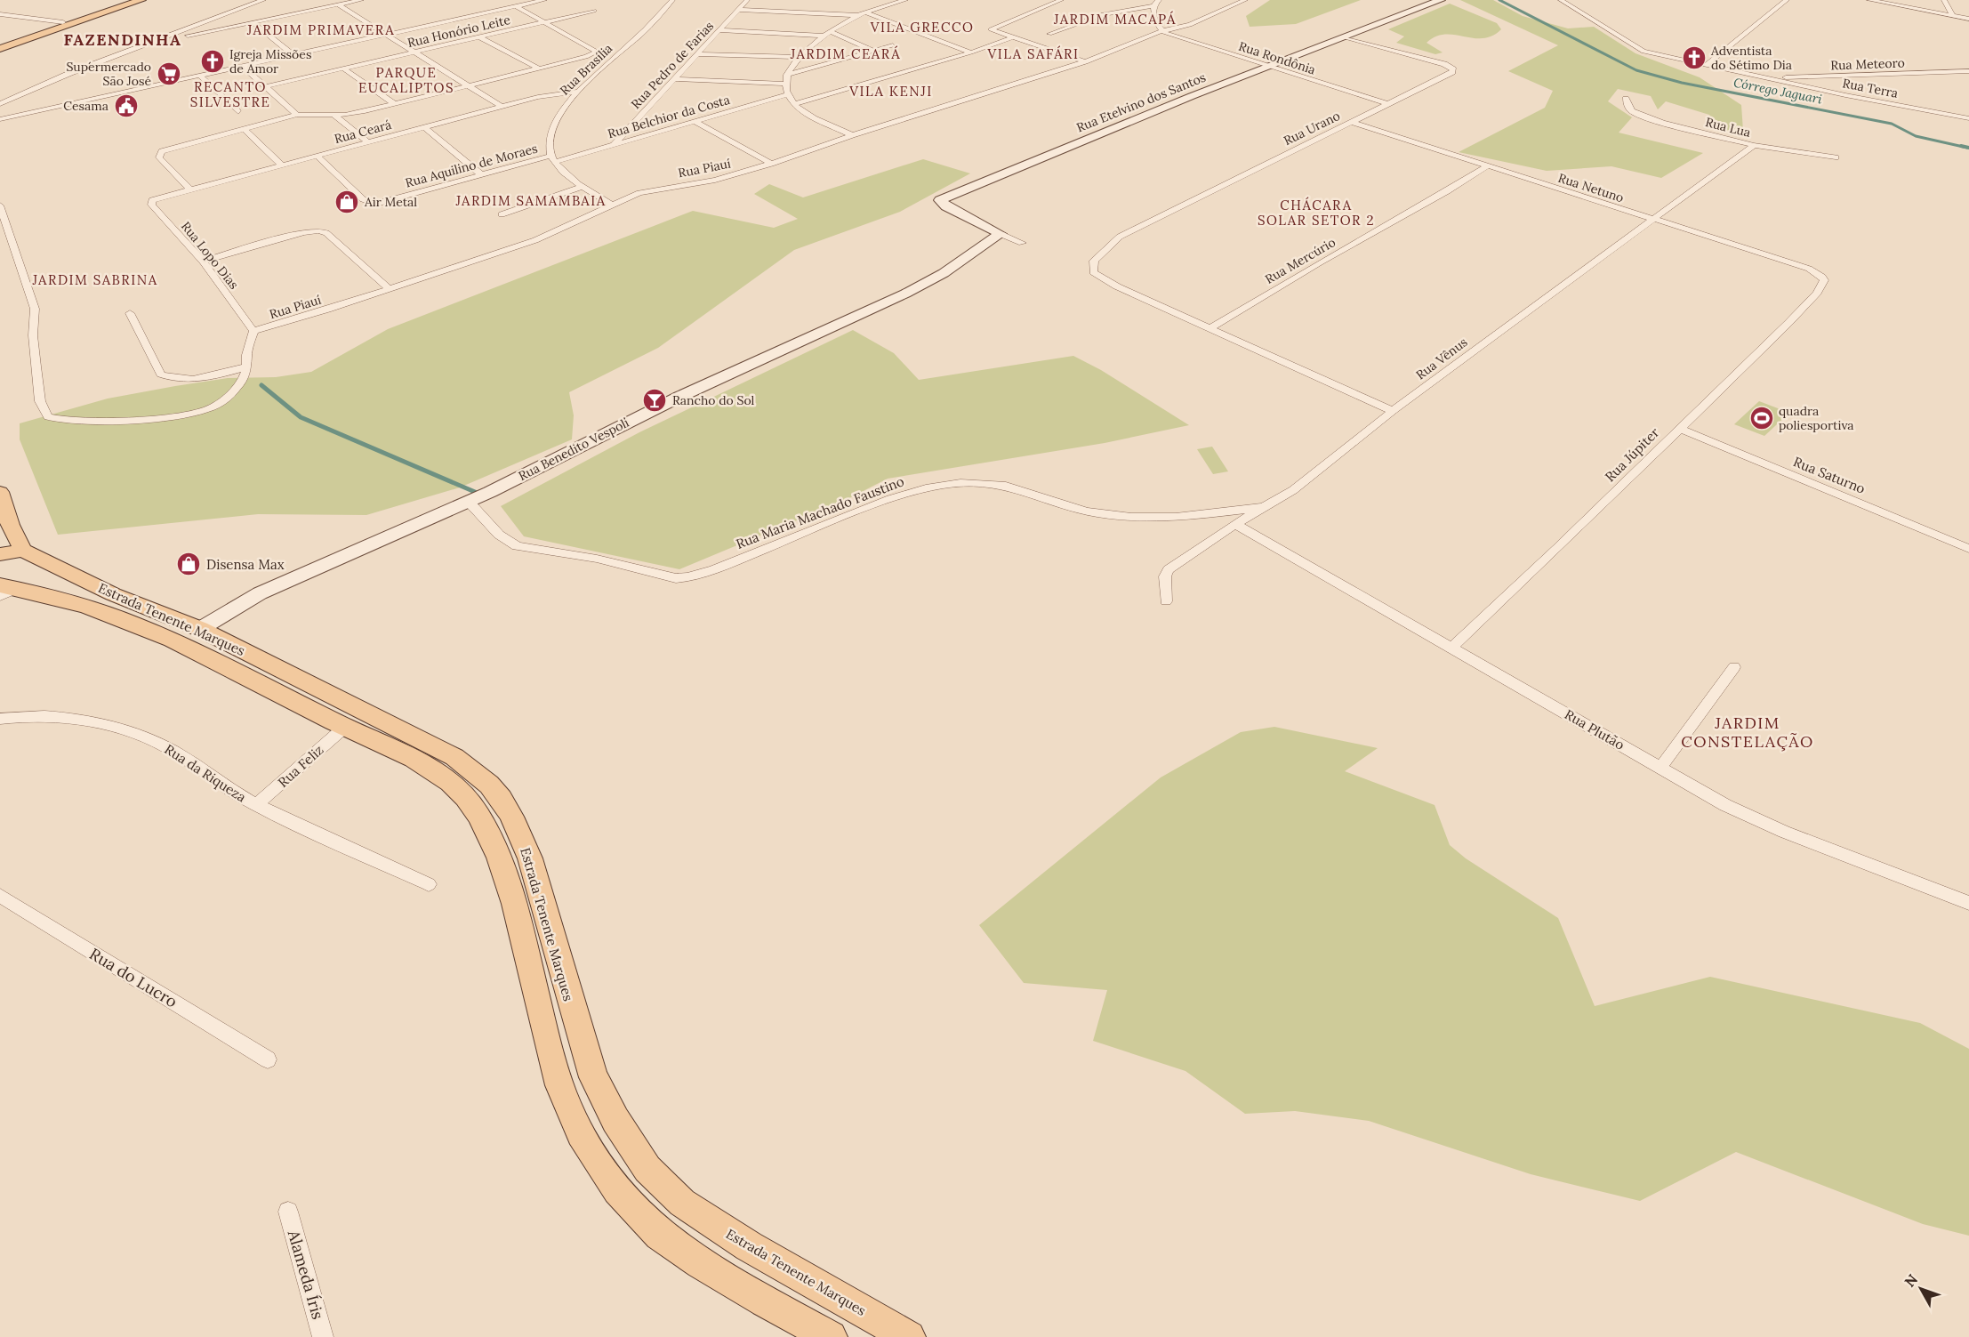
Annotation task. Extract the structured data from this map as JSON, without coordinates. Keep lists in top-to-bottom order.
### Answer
{
  "streets": {
    "main road": ["Estrada Tenente Marques"],
    "street": [
      "Rua Honório Leite",
      "Rua Rondônia",
      "Rua Meteoro",
      "Rua Pedro de Farias",
      "Rua Brasília",
      "Rua Terra",
      "Rua Etelvino dos Santos",
      "Rua Belchior da Costa",
      "Rua Lua",
      "Rua Urano",
      "Rua Ceará",
      "Rua Aquilino de Moraes",
      "Rua Piauí",
      "Rua Netuno",
      "Rua Lopo Dias",
      "Rua Mercúrio",
      "Rua Vênus",
      "Rua Benedito Vespoli",
      "Rua Júpiter",
      "Rua Saturno",
      "Rua Maria Machado Faustino",
      "Rua Plutão",
      "Rua Feliz",
      "Rua da Riqueza",
      "Rua do Lucro",
      "Alameda Íris"
    ]
  },
  "crossings": [
    ["Rua Rondônia", "Rua Etelvino dos Santos"],
    ["Rua Rondônia", "Rua Urano"],
    ["Rua Rondônia", "Rua Piauí"],
    ["Rua Meteoro", "Rua Terra"],
    ["Rua Pedro de Farias", "Rua Belchior da Costa"],
    ["Rua Brasília", "Rua Belchior da Costa"],
    ["Rua Brasília", "Rua Ceará"],
    ["Rua Brasília", "Rua Aquilino de Moraes"],
    ["Rua Etelvino dos Santos", "Rua Urano"],
    ["Rua Etelvino dos Santos", "Rua Benedito Vespoli"],
    ["Rua Belchior da Costa", "Rua Aquilino de Moraes"],
    ["Rua Lua", "Rua Vênus"],
    ["Rua Urano", "Rua Netuno"],
    ["Rua Urano", "Rua Mercúrio"],
    ["Rua Ceará", "Rua Aquilino de Moraes"],
    ["Rua Ceará", "Rua Lopo Dias"],
    ["Rua Piauí", "Rua Lopo Dias"],
    ["Rua Netuno", "Rua Mercúrio"],
    ["Rua Netuno", "Rua Vênus"],
    ["Rua Netuno", "Rua Júpiter"],
    ["Rua Vênus", "Rua Maria Machado Faustino"],
    ["Rua Vênus", "Rua Plutão"],
    ["Rua Benedito Vespoli", "Rua Maria Machado Faustino"],
    ["Rua Benedito Vespoli", "Estrada Tenente Marques"],
    ["Rua Júpiter", "Rua Saturno"],
    ["Rua Júpiter", "Rua Plutão"],
    ["Estrada Tenente Marques", "Rua Feliz"],
    ["Rua Feliz", "Rua da Riqueza"]
  ],
  "districts": [
    "JARDIM MACAPÁ",
    "VILA GRECCO",
    "JARDIM PRIMAVERA",
    "FAZENDINHA",
    "JARDIM CEARÁ",
    "VILA SAFÁRI",
    "PARQUE EUCALIPTOS",
    "RECANTO SILVESTRE",
    "VILA KENJI",
    "JARDIM SAMAMBAIA",
    "CHÁCARA SOLAR SETOR 2",
    "JARDIM SABRINA",
    "JARDIM CONSTELAÇÃO"
  ],
  "water": ["Córrego Jaguari"],
  "places": {
    "church": ["Adventista do Sétimo Dia", "Igreja Missões de Amor"],
    "supermarket": ["Suṕermercado São José"],
    "public building": ["Cesama"],
    "shop": ["Air Metal", "Disensa Max"],
    "bar": ["Rancho do Sol"],
    "sports": ["quadra poliesportiva"]
  },
  "north": "top left"
}
